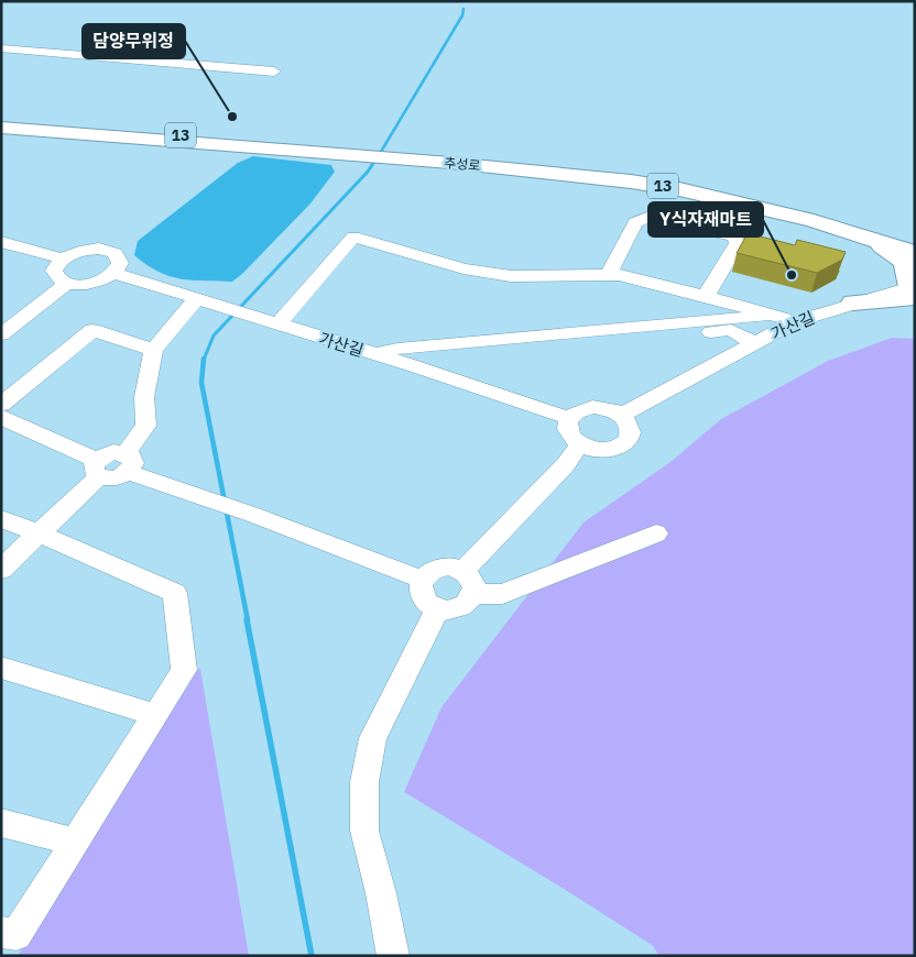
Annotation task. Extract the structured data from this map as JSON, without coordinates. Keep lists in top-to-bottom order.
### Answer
{
  "streets": {
    "main road": ["13", "추성로"],
    "street": ["가산길"]
  },
  "places": ["담양무위정", "Y식자재마트"]
}
